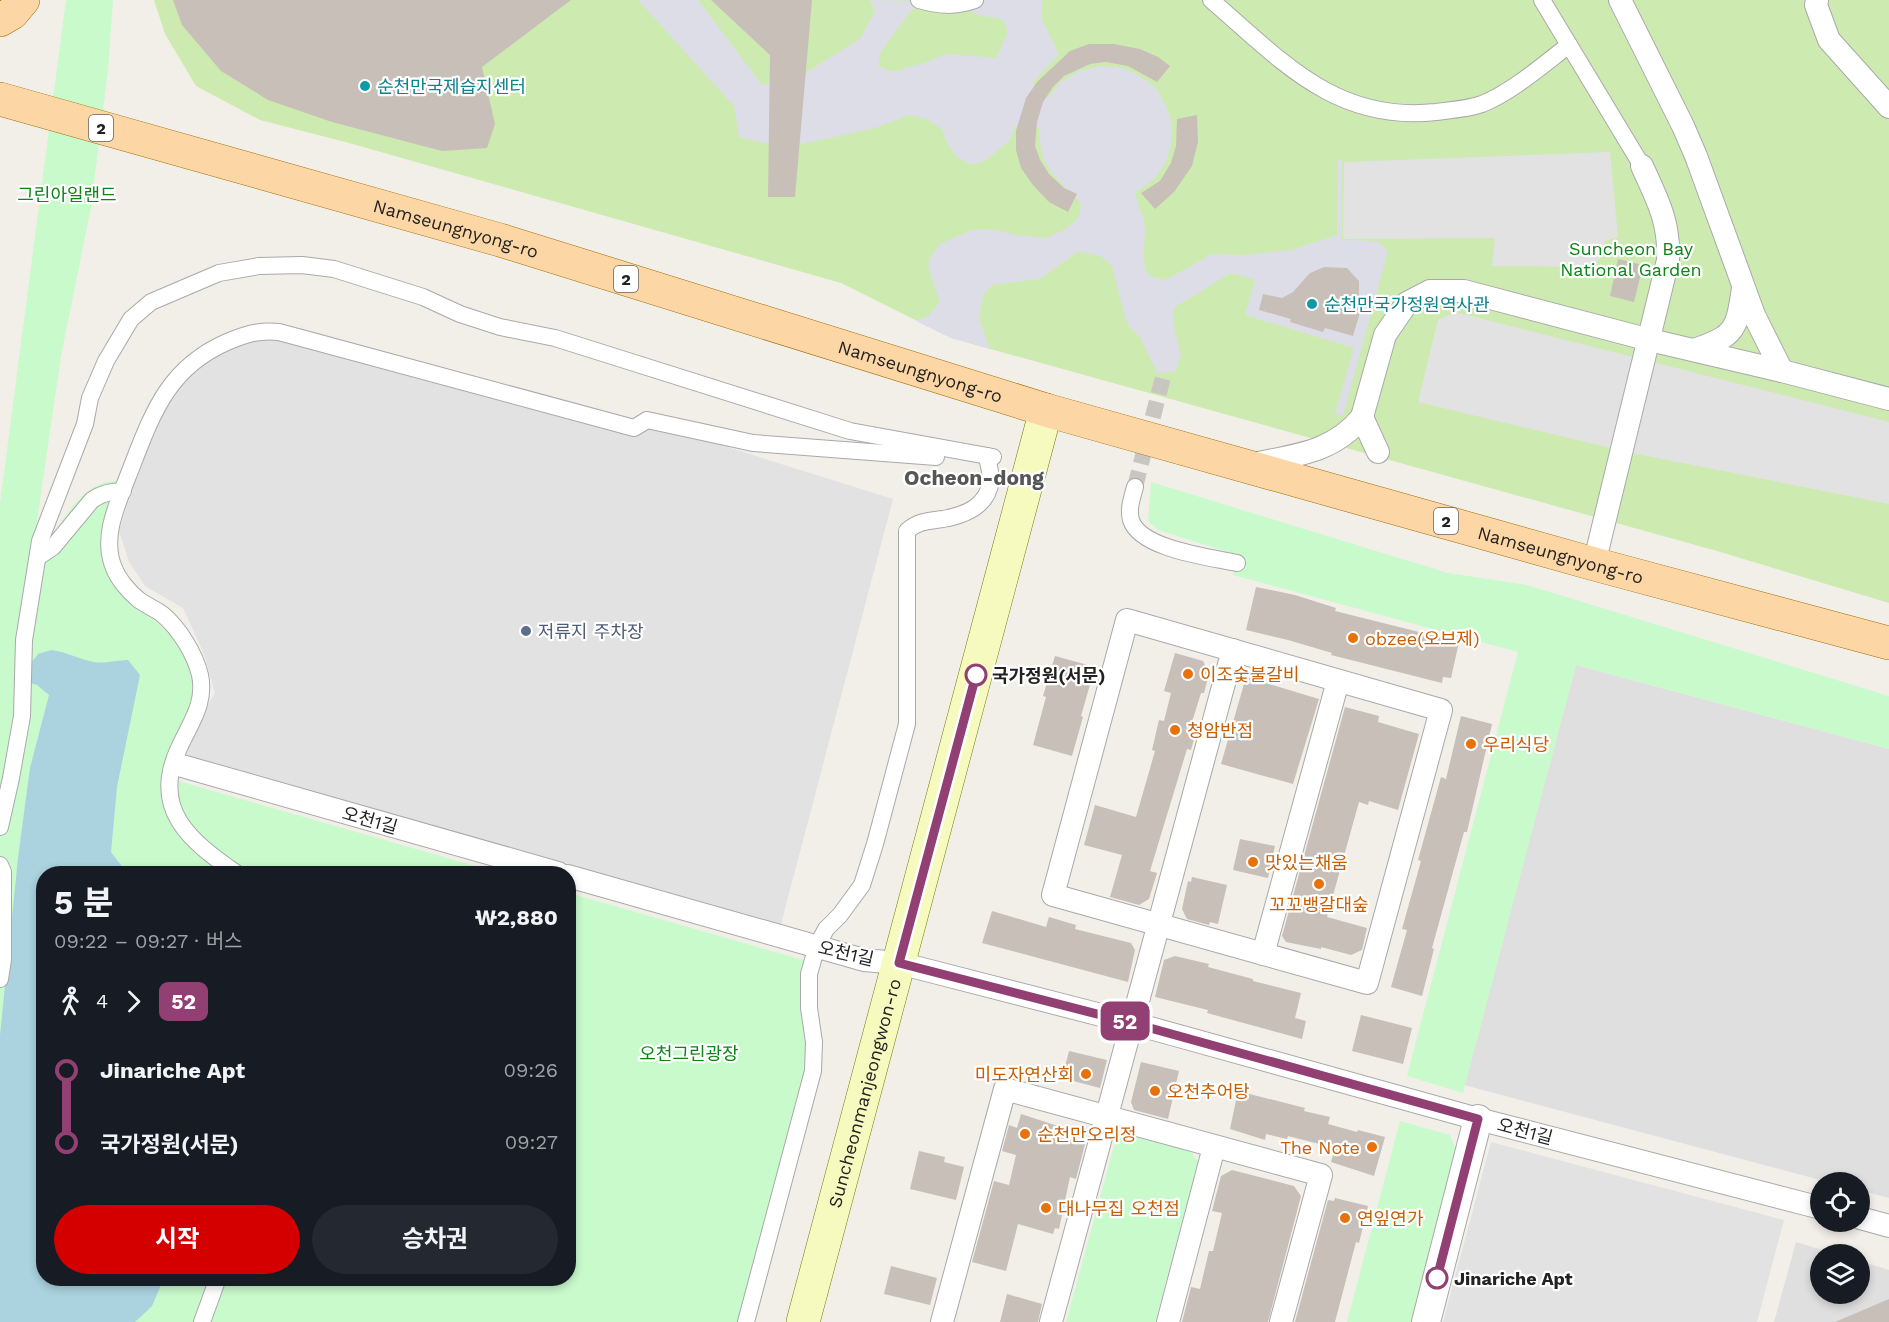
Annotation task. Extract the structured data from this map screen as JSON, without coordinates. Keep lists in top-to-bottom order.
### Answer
{
  "streets": {
    "main road": ["2", "Namseungnyong-ro", "Suncheonmanjeongwon-ro"],
    "street": ["오천1길"]
  },
  "crossings": [
    ["Namseungnyong-ro", "Suncheonmanjeongwon-ro"],
    ["오천1길", "Suncheonmanjeongwon-ro"]
  ],
  "districts": ["Ocheon-dong"],
  "parks": ["그린아일랜드", "Suncheon Bay National Garden", "오천그린광장"],
  "places": [
    "순천만국제습지센터",
    "순천만국가정원역사관",
    "저류지 주차장",
    "obzee(오브제)",
    "이조숯불갈비",
    "국가정원(서문)",
    "청암반점",
    "우리식당",
    "맛있는채움",
    "꼬꼬뱅갈대숲",
    "미도자연산회",
    "오천추어탕",
    "순천만오리정",
    "The Note",
    "대나무집 오천점",
    "연잎연가",
    "Jinariche Apt"
  ],
  "lines": ["bus line 52"],
  "page": {
    "on_map": "52",
    "heading": ["5 분", "09:22 – 09:27 · 버스", "₩2,880"],
    "legs": ["4", "52"],
    "list": [
      {
        "name": "Jinariche Apt",
        "value": "09:26"
      },
      {
        "name": "국가정원(서문)",
        "value": "09:27"
      }
    ],
    "buttons": ["시작", "승차권"]
  }
}
